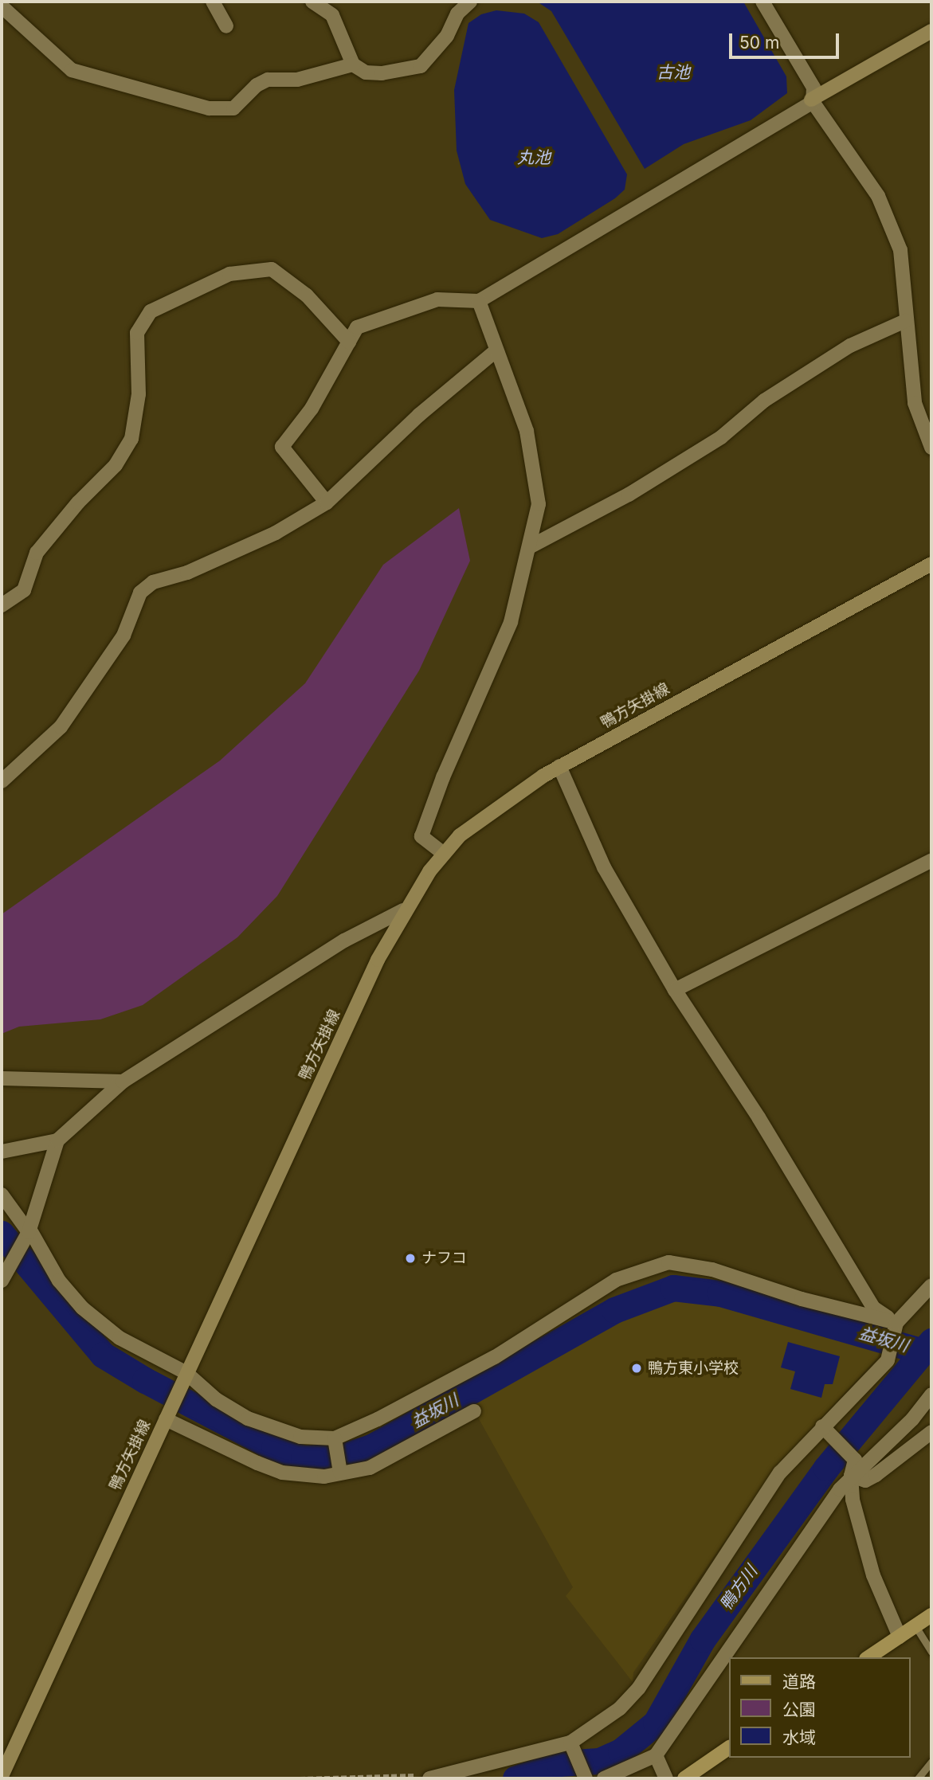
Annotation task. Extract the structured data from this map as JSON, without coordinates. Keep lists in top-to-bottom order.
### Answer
{
  "streets": {
    "main road": ["鴨方矢掛線"]
  },
  "water": [
    "古池",
    "丸池",
    "益坂川",
    "鴨方川"
  ],
  "places": ["ナフコ", "鴨方東小学校"],
  "legend": ["道路", "公園", "水域"],
  "scale_bar": "50 m"
}
